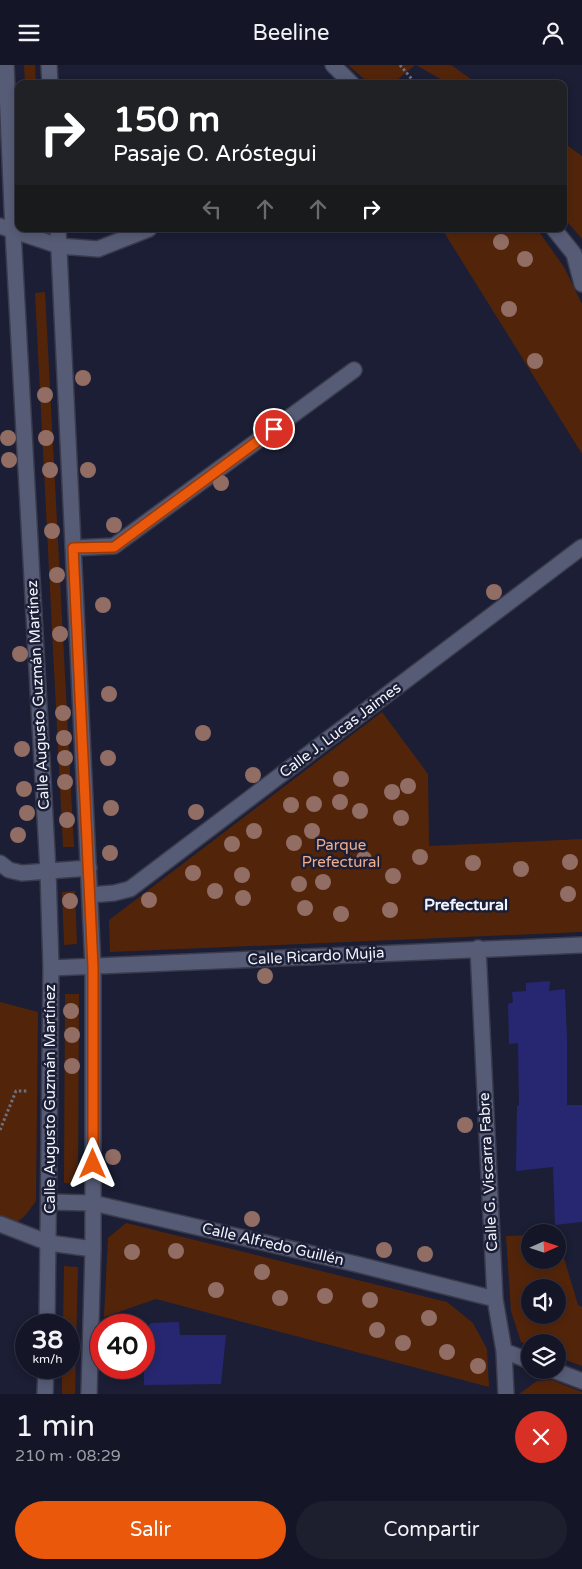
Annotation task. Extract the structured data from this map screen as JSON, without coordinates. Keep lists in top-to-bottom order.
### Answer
{
  "streets": {
    "street": [
      "Calle Augusto Guzmán Martínez",
      "Calle J. Lucas Jaimes",
      "Calle Ricardo Mujia",
      "Calle G. Viscarra Fabre",
      "Calle Alfredo Guillén"
    ]
  },
  "crossings": [
    ["Calle Augusto Guzmán Martínez", "Calle Ricardo Mujia"],
    ["Calle Augusto Guzmán Martínez", "Calle Alfredo Guillén"],
    ["Calle Ricardo Mujia", "Calle G. Viscarra Fabre"],
    ["Calle G. Viscarra Fabre", "Calle Alfredo Guillén"]
  ],
  "districts": ["Prefectural"],
  "parks": ["Parque Prefectural"],
  "north": "right",
  "page": {
    "header": "Beeline",
    "turn": ["150 m", "Pasaje O. Aróstegui"],
    "speed": "38 km/h",
    "limit": "40",
    "heading": ["1 min", "210 m · 08:29"],
    "buttons": ["Salir", "Compartir"]
  }
}
